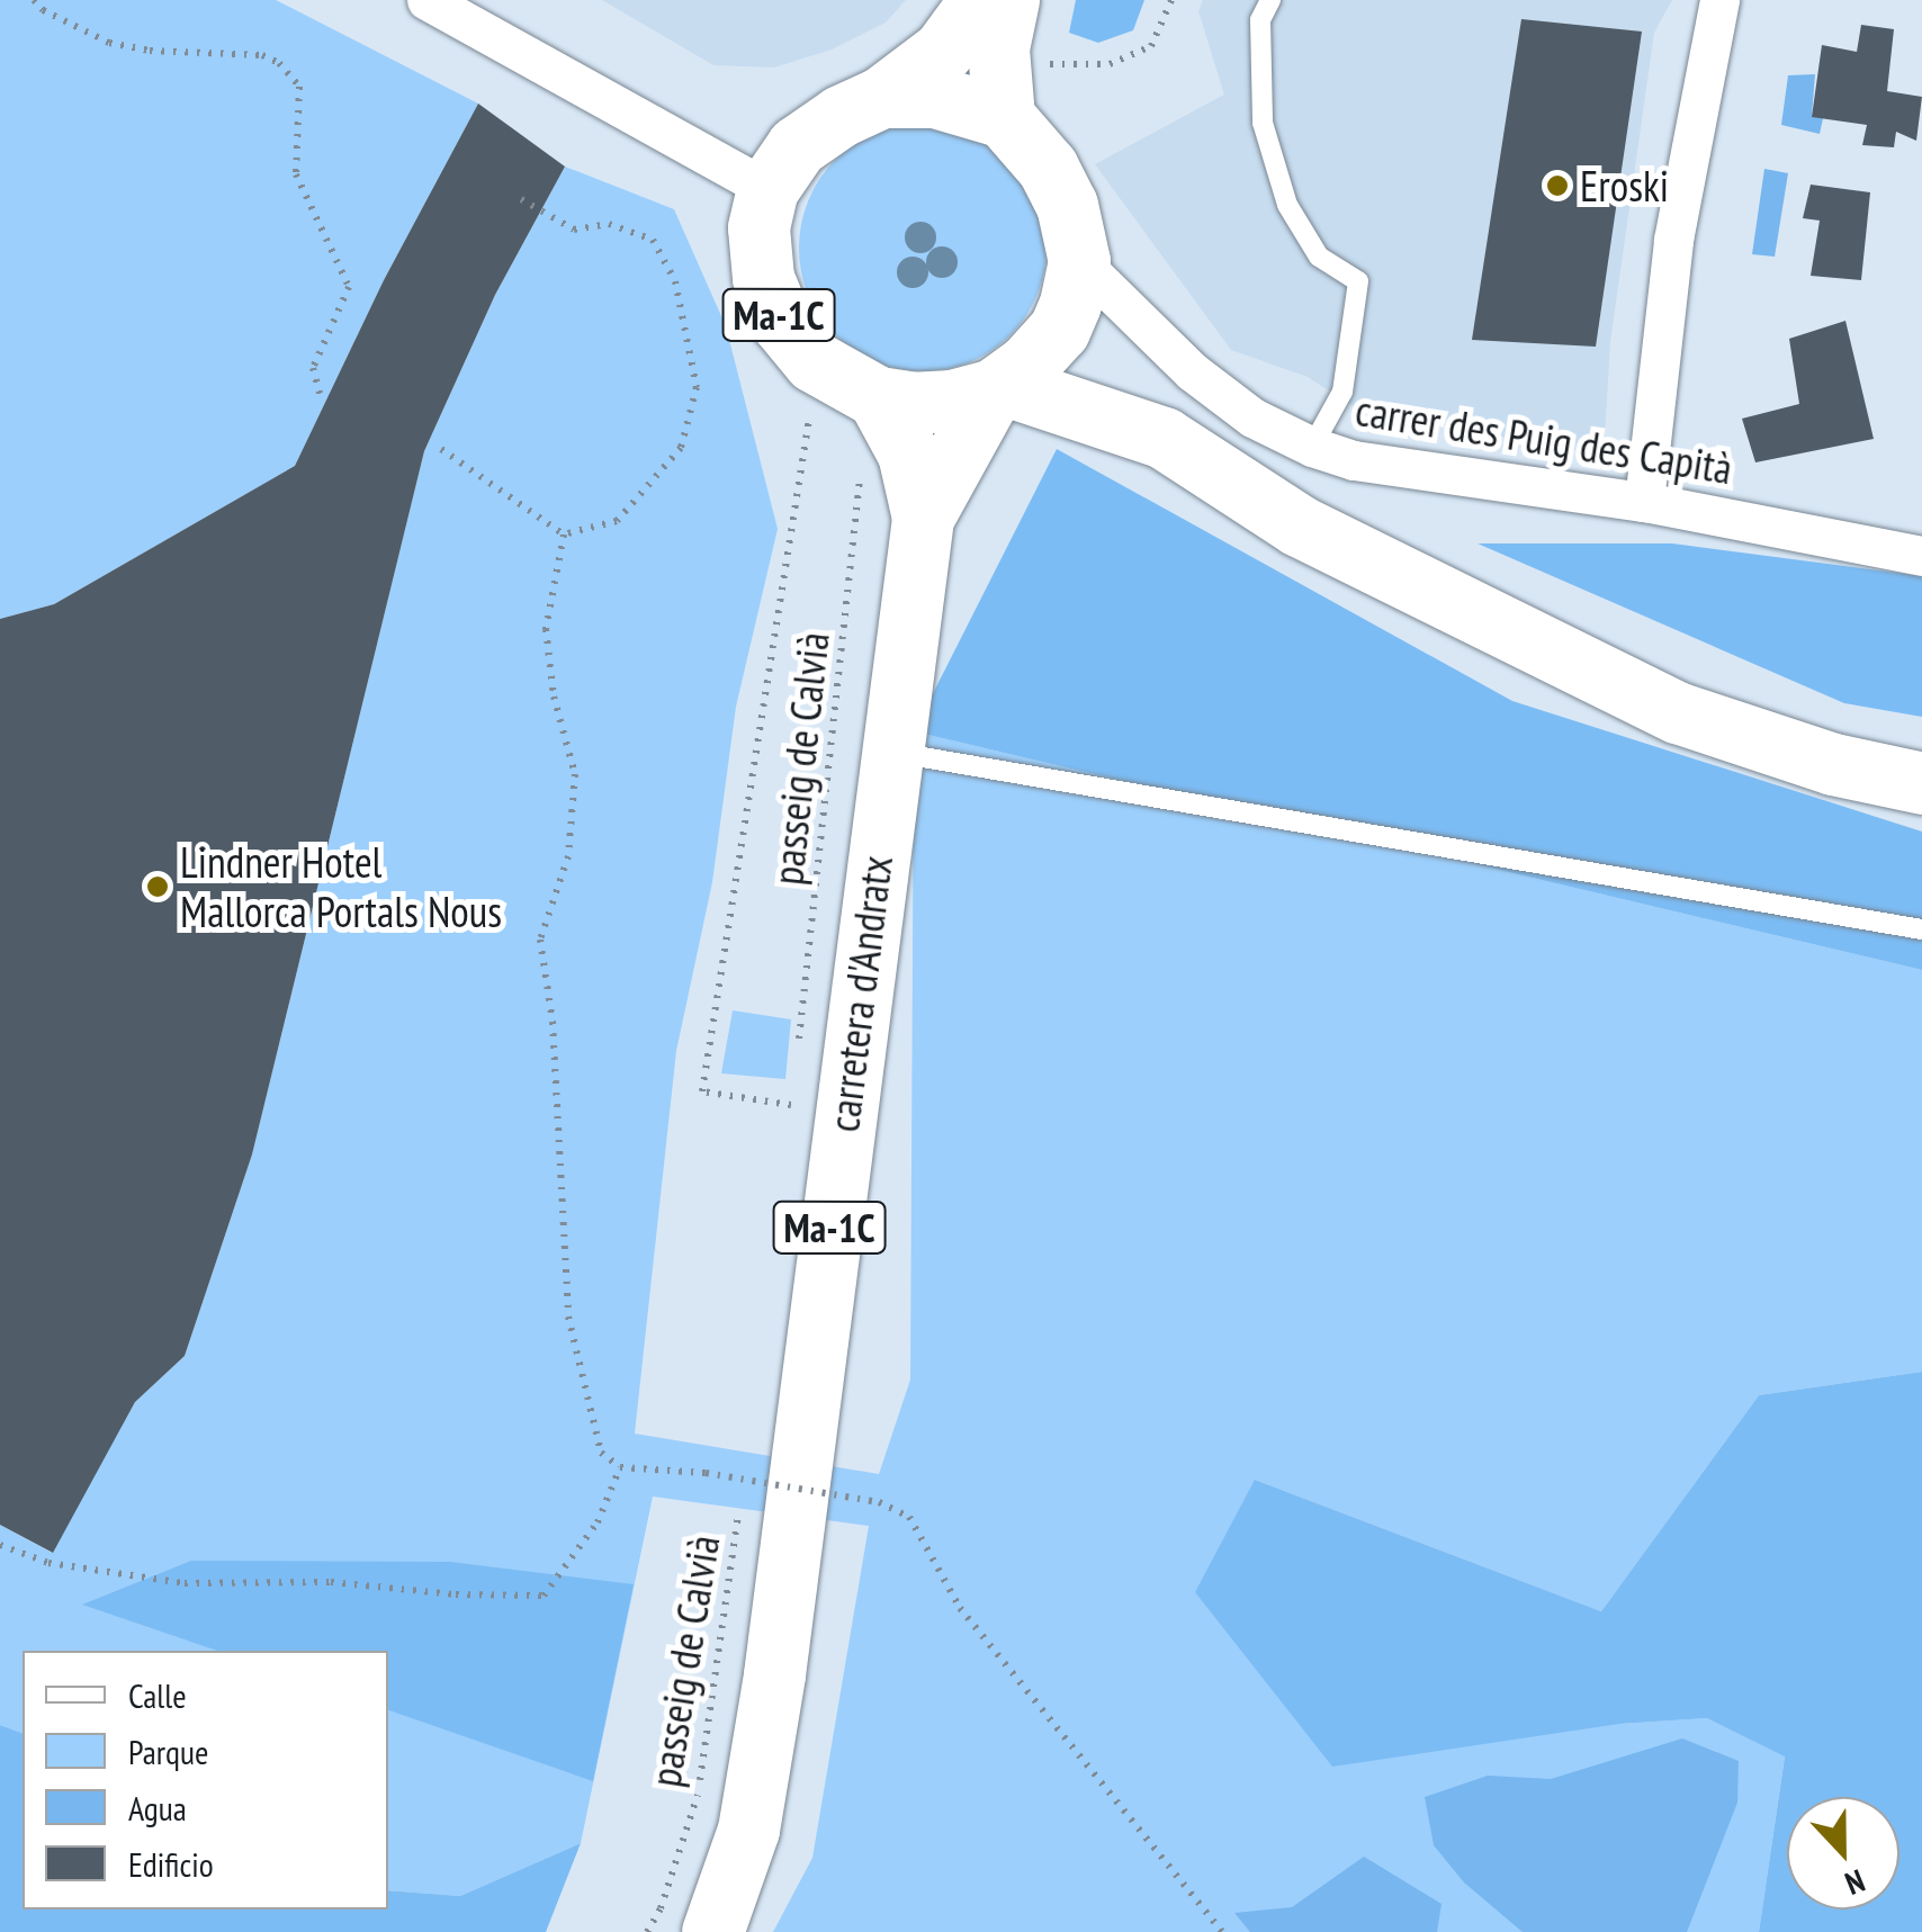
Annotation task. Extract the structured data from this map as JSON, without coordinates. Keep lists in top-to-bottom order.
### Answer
{
  "streets": {
    "main road": ["Ma-1C", "carretera d'Andratx"],
    "street": ["carrer des Puig des Capità"],
    "path": ["passeig de Calvià"]
  },
  "crossings": [
    ["Ma-1C", "carrer des Puig des Capità"],
    ["Ma-1C", "carretera d'Andratx"],
    ["carrer des Puig des Capità", "carretera d'Andratx"]
  ],
  "places": ["Eroski", "Lindner Hotel Mallorca Portals Nous"],
  "legend": [
    "Calle",
    "Parque",
    "Agua",
    "Edificio"
  ],
  "north": "bottom"
}
